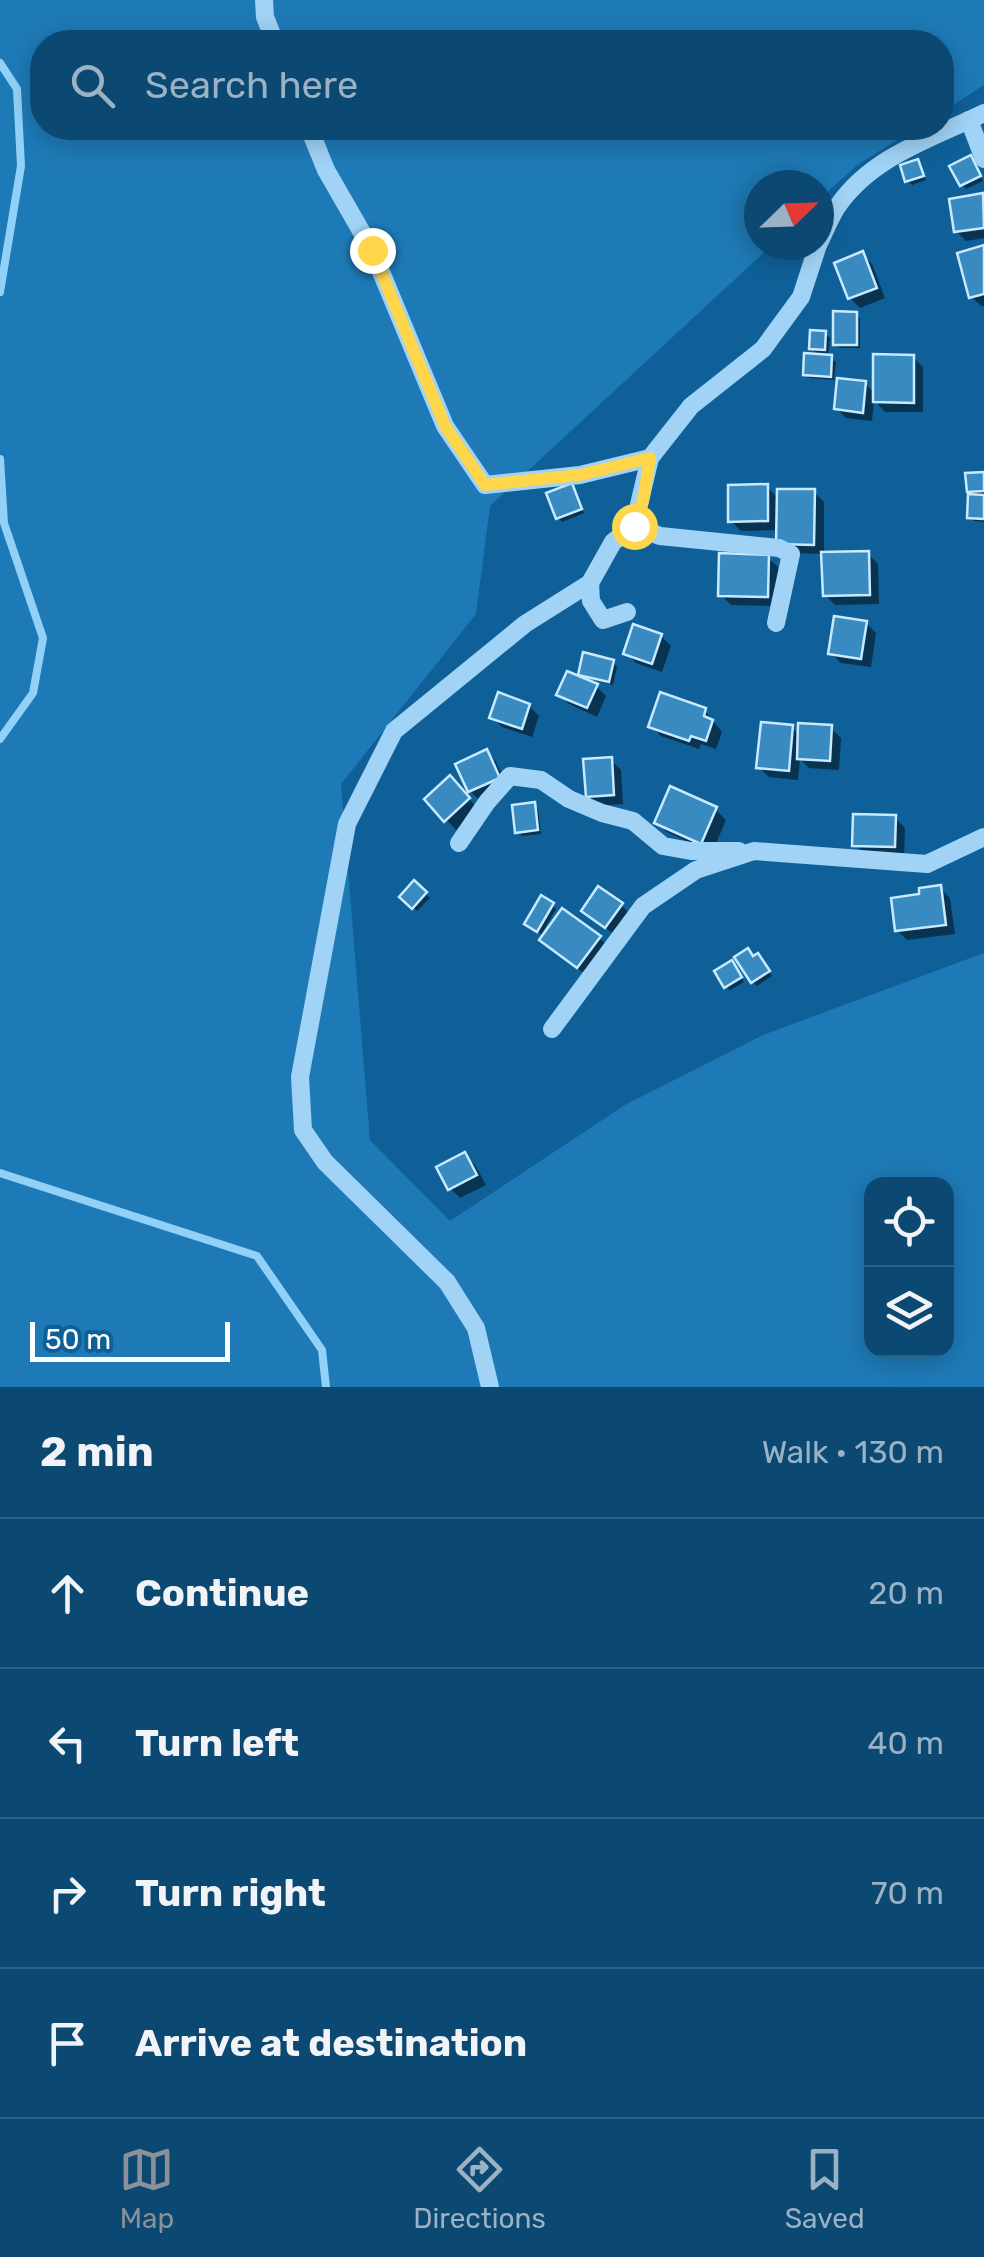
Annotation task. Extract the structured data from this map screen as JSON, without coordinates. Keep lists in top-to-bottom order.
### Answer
{
  "scale_bar": "50 m",
  "north": "top right",
  "page": {
    "search": "Search here",
    "scale": "50 m",
    "heading": ["2 min", "Walk · 130 m"],
    "list": [
      ["Continue", "20 m"],
      ["Turn left", "40 m"],
      ["Turn right", "70 m"],
      "Arrive at destination"
    ],
    "nav": ["Map", "Directions", "Saved"]
  }
}
